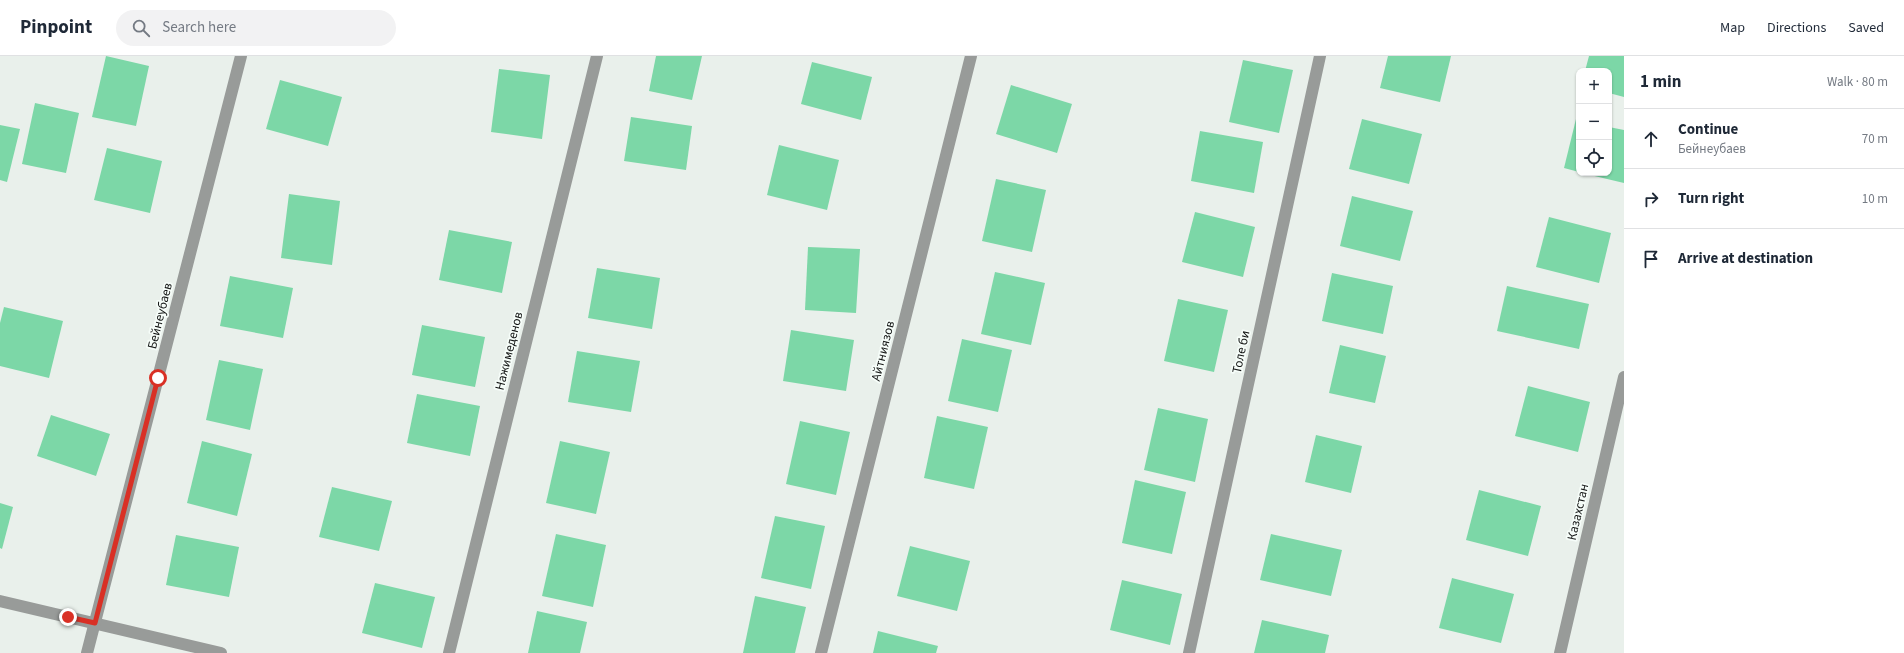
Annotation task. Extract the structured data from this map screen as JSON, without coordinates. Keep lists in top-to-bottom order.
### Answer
{
  "streets": {
    "street": [
      "Бейнеубаев",
      "Нажимеденов",
      "Айтниязов",
      "Толе би",
      "Казахстан"
    ]
  },
  "page": {
    "header": "Pinpoint",
    "search": "Search here",
    "nav": ["Map", "Directions", "Saved"],
    "heading": ["1 min", "Walk · 80 m"],
    "map_buttons": ["+", "−"],
    "list": [
      ["Continue", "Бейнеубаев", "70 m"],
      ["Turn right", "10 m"],
      "Arrive at destination"
    ]
  }
}
